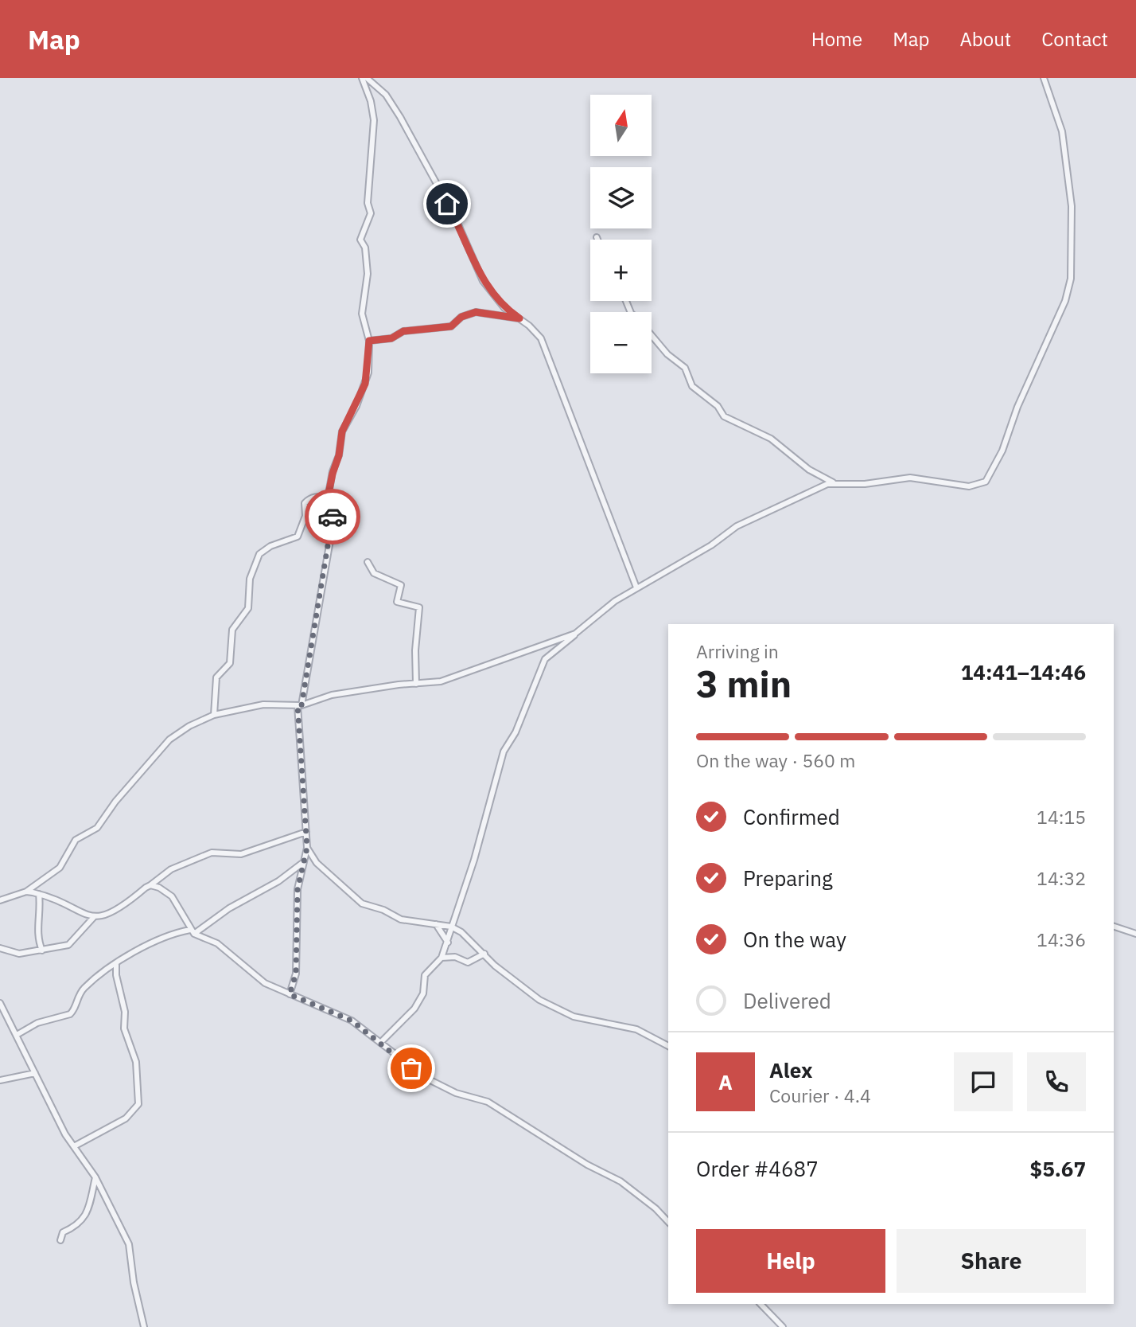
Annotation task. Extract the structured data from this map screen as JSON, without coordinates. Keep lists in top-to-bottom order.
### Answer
{
  "north": "top",
  "page": {
    "header": "Map",
    "nav": [
      "Home",
      "Map",
      "About",
      "Contact"
    ],
    "map_buttons": ["+", "−"],
    "heading": ["3 min", "Arriving in", "14:41–14:46"],
    "panel": [
      "Alex",
      "Courier · 4.4",
      "Order #4687",
      "$5.67"
    ],
    "bar": "On the way · 560 m",
    "list": [
      ["Confirmed", "14:15"],
      ["Preparing", "14:32"],
      ["On the way", "14:36"],
      "Delivered"
    ],
    "round": "A",
    "buttons": ["Help", "Share"]
  }
}
